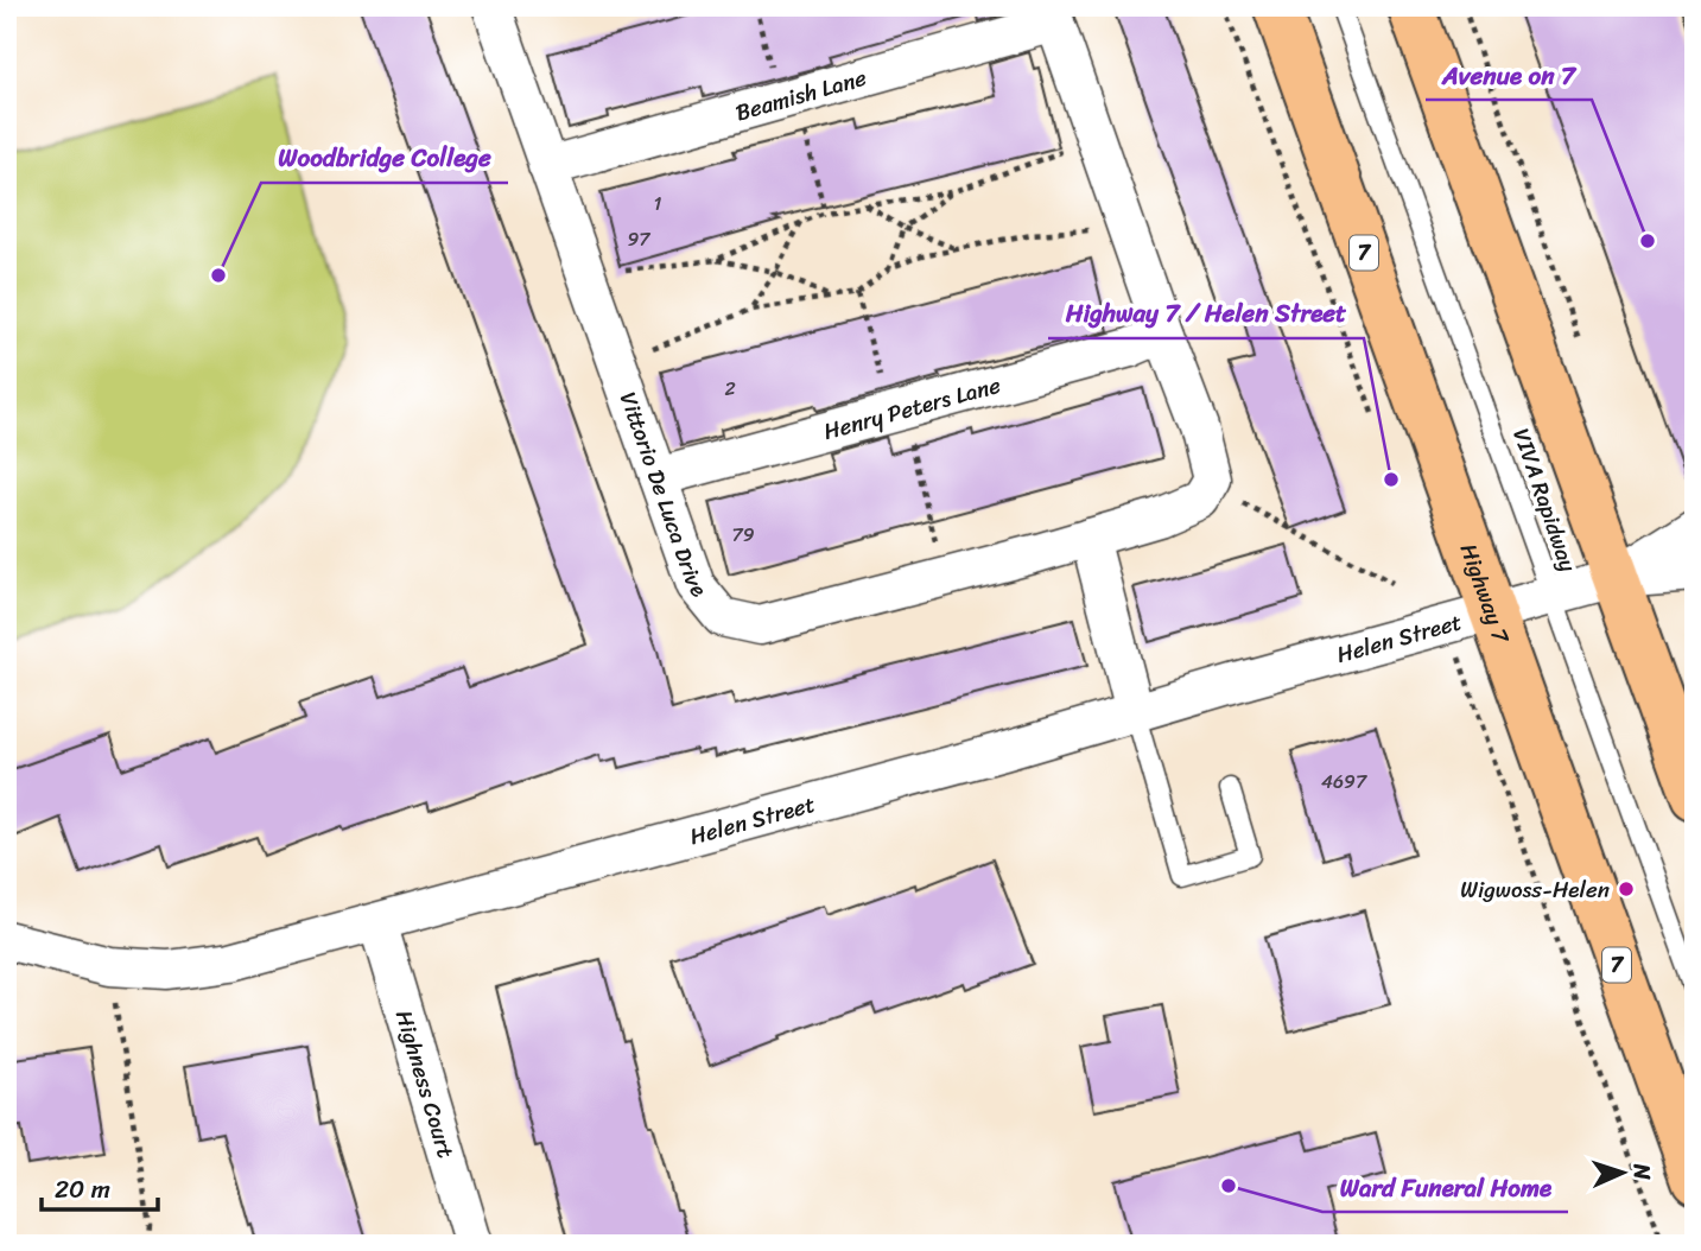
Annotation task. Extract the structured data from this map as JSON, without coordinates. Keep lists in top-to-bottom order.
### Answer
{
  "streets": {
    "main road": ["7", "Highway 7"],
    "street": [
      "Beamish Lane",
      "Henry Peters Lane",
      "Vittorio De Luca Drive",
      "Helen Street",
      "Highness Court"
    ],
    "lane": ["VIVA Rapidway"]
  },
  "crossings": [
    ["Beamish Lane", "Vittorio De Luca Drive"],
    ["Henry Peters Lane", "Vittorio De Luca Drive"],
    ["VIVA Rapidway", "Helen Street"],
    ["Highway 7", "Helen Street"],
    ["Helen Street", "Highness Court"]
  ],
  "places": [
    "Avenue on 7",
    "Woodbridge College",
    "Highway 7 / Helen Street",
    "Wigwoss-Helen",
    "Ward Funeral Home"
  ],
  "house_numbers": [
    "1",
    "97",
    "2",
    "79",
    "4697"
  ],
  "scale_bar": "20 m",
  "north": "right"
}
